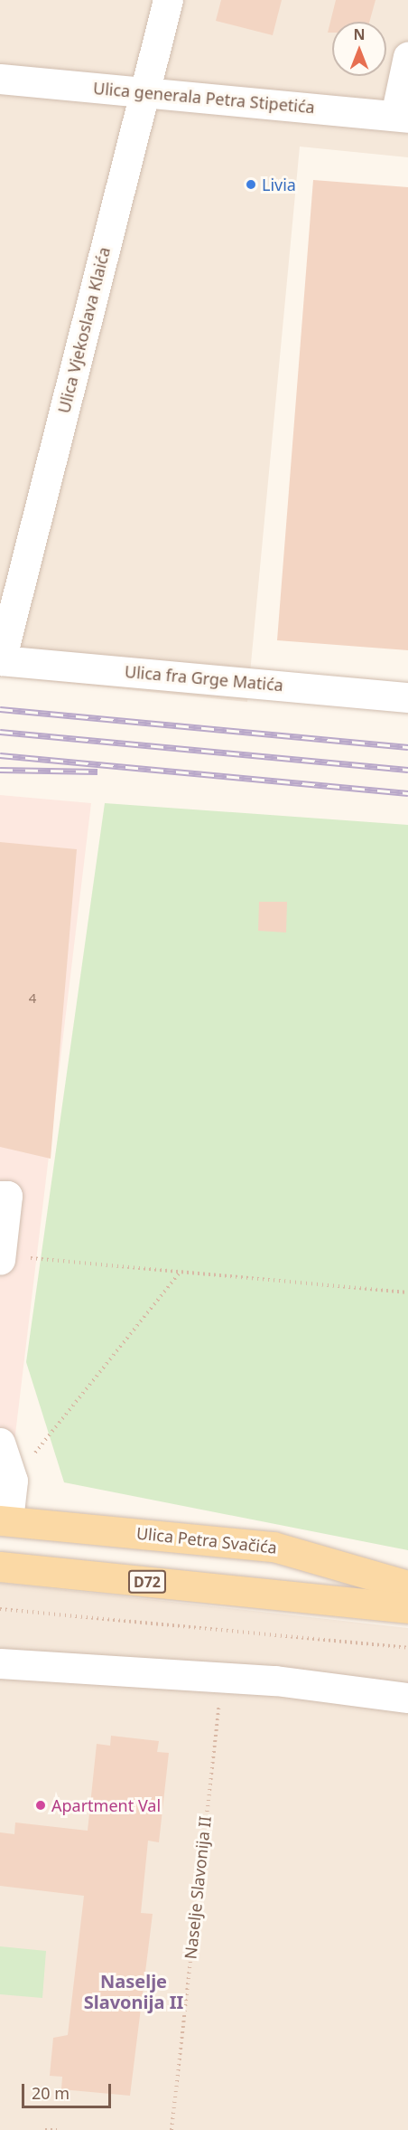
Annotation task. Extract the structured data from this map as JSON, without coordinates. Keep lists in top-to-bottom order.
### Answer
{
  "streets": {
    "main road": ["Ulica Petra Svačića", "D72"],
    "street": ["Ulica generala Petra Stipetića", "Ulica Vjekoslava Klaića", "Ulica fra Grge Matića"],
    "path": ["Naselje Slavonija II"]
  },
  "crossings": [
    ["Ulica generala Petra Stipetića", "Ulica Vjekoslava Klaića"],
    ["Ulica Vjekoslava Klaića", "Ulica fra Grge Matića"]
  ],
  "districts": ["Naselje Slavonija II"],
  "places": ["Livia", "Apartment Val"],
  "house_numbers": ["4"],
  "scale_bar": "20 m",
  "north": "top"
}
